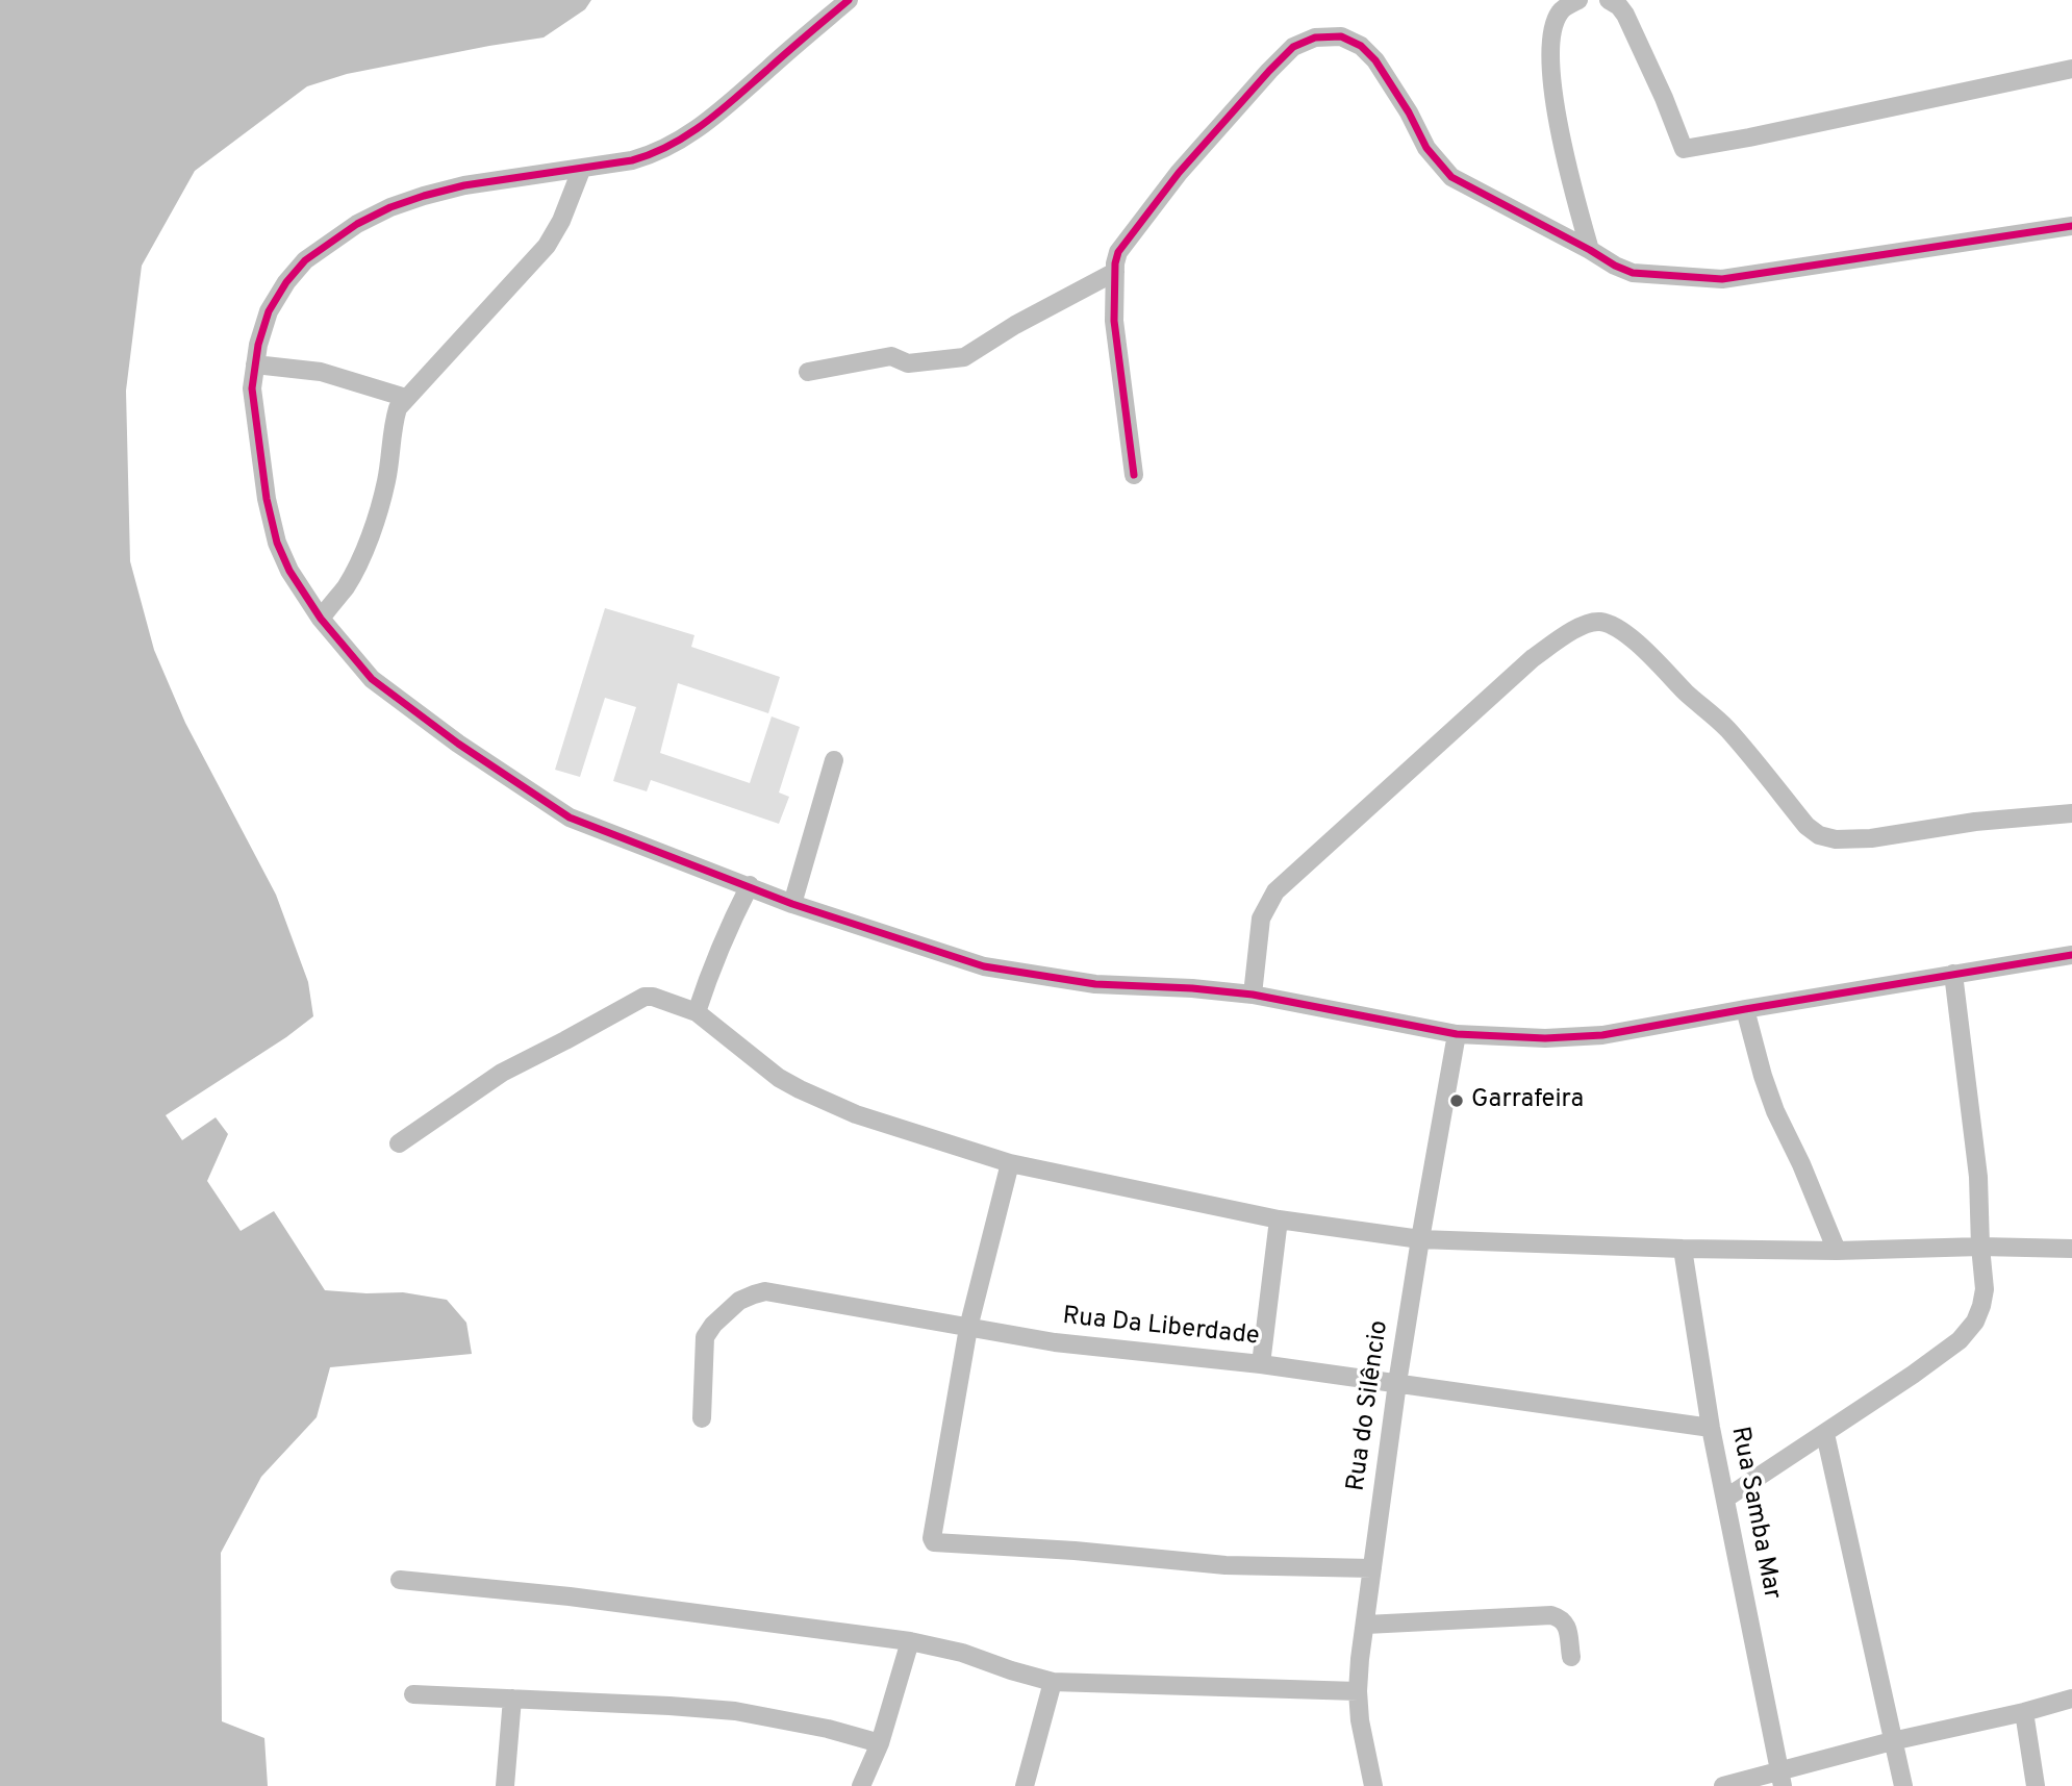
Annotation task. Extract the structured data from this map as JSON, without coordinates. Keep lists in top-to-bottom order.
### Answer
{
  "streets": {
    "street": ["Rua Da Liberdade", "Rua do Silêncio", "Rua Samba Mar"]
  },
  "crossings": [
    ["Rua Da Liberdade", "Rua do Silêncio"],
    ["Rua Da Liberdade", "Rua Samba Mar"]
  ],
  "places": ["Garrafeira"]
}
